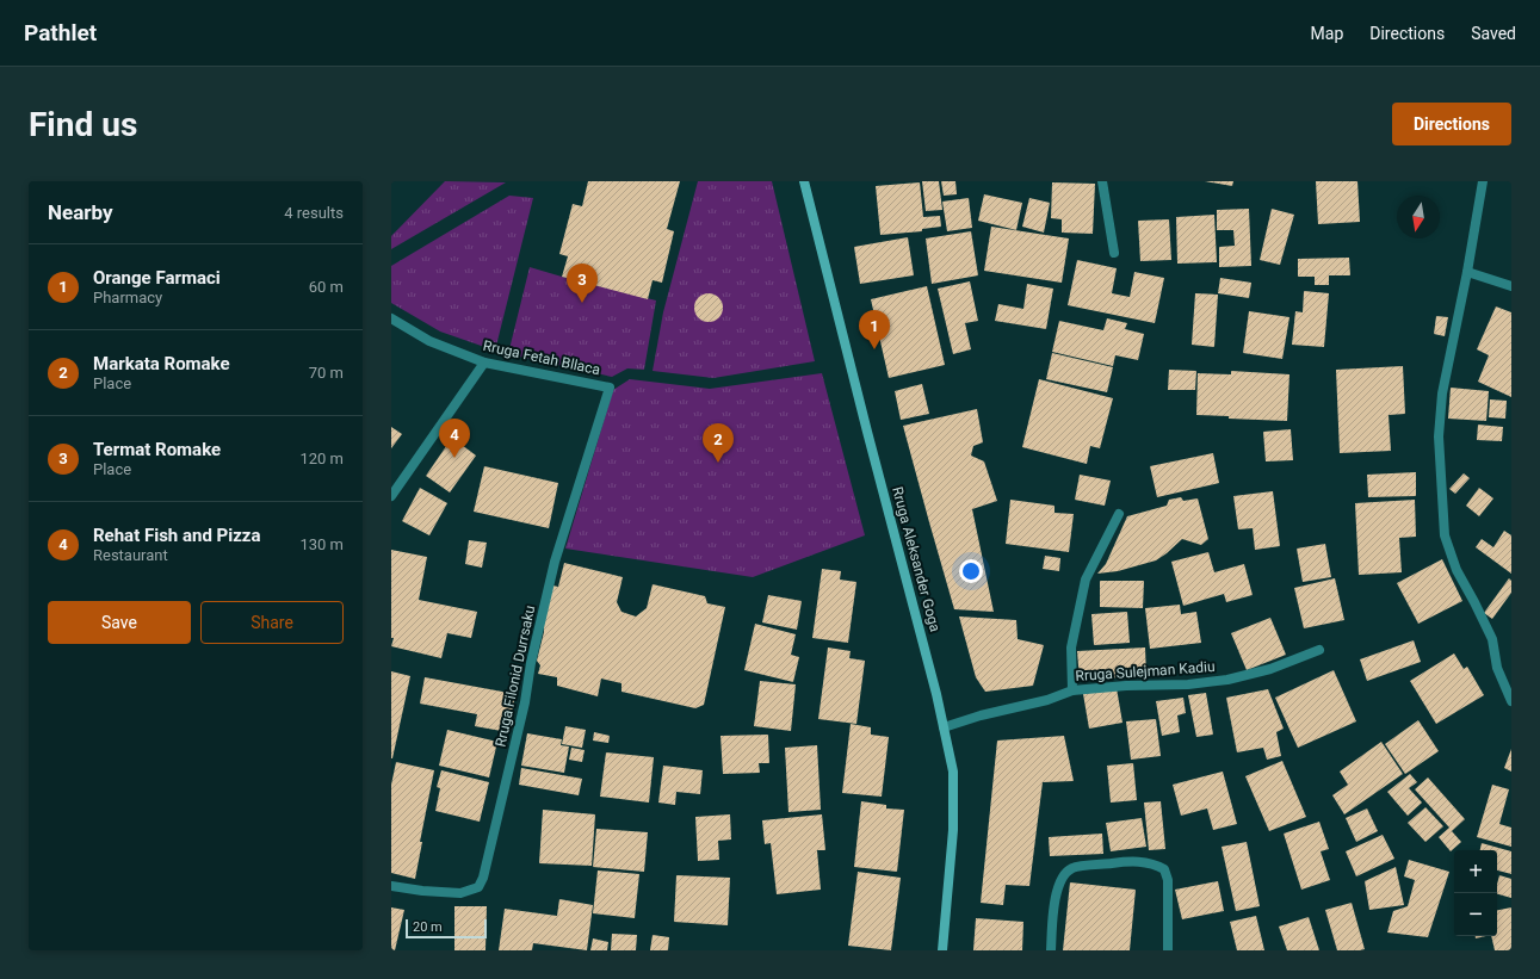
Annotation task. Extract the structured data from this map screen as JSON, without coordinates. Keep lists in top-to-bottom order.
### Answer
{
  "streets": {
    "main road": ["Rruga Aleksander Goga"],
    "street": ["Rruga Fetah Bllaca", "Rruga Sulejman Kadiu", "Rruga Filonid Durrsaku"]
  },
  "crossings": [
    ["Rruga Fetah Bllaca", "Rruga Filonid Durrsaku"],
    ["Rruga Aleksander Goga", "Rruga Sulejman Kadiu"]
  ],
  "scale_bar": "20 m",
  "north": "bottom",
  "page": {
    "header": "Pathlet",
    "nav": ["Map", "Directions", "Saved"],
    "buttons": [
      "Directions",
      ["Save", "Share"]
    ],
    "title": "Find us",
    "heading": ["Nearby", "4 results"],
    "list": [
      {
        "mark": "1",
        "name": "Orange Farmaci",
        "note": "Pharmacy",
        "value": "60 m"
      },
      {
        "mark": "2",
        "name": "Markata Romake",
        "note": "Place",
        "value": "70 m"
      },
      {
        "mark": "3",
        "name": "Termat Romake",
        "note": "Place",
        "value": "120 m"
      },
      {
        "mark": "4",
        "name": "Rehat Fish and Pizza",
        "note": "Restaurant",
        "value": "130 m"
      }
    ],
    "pins": [
      "3",
      "1",
      "4",
      "2"
    ],
    "map_buttons": ["+", "−"],
    "scale": "20 m"
  }
}
